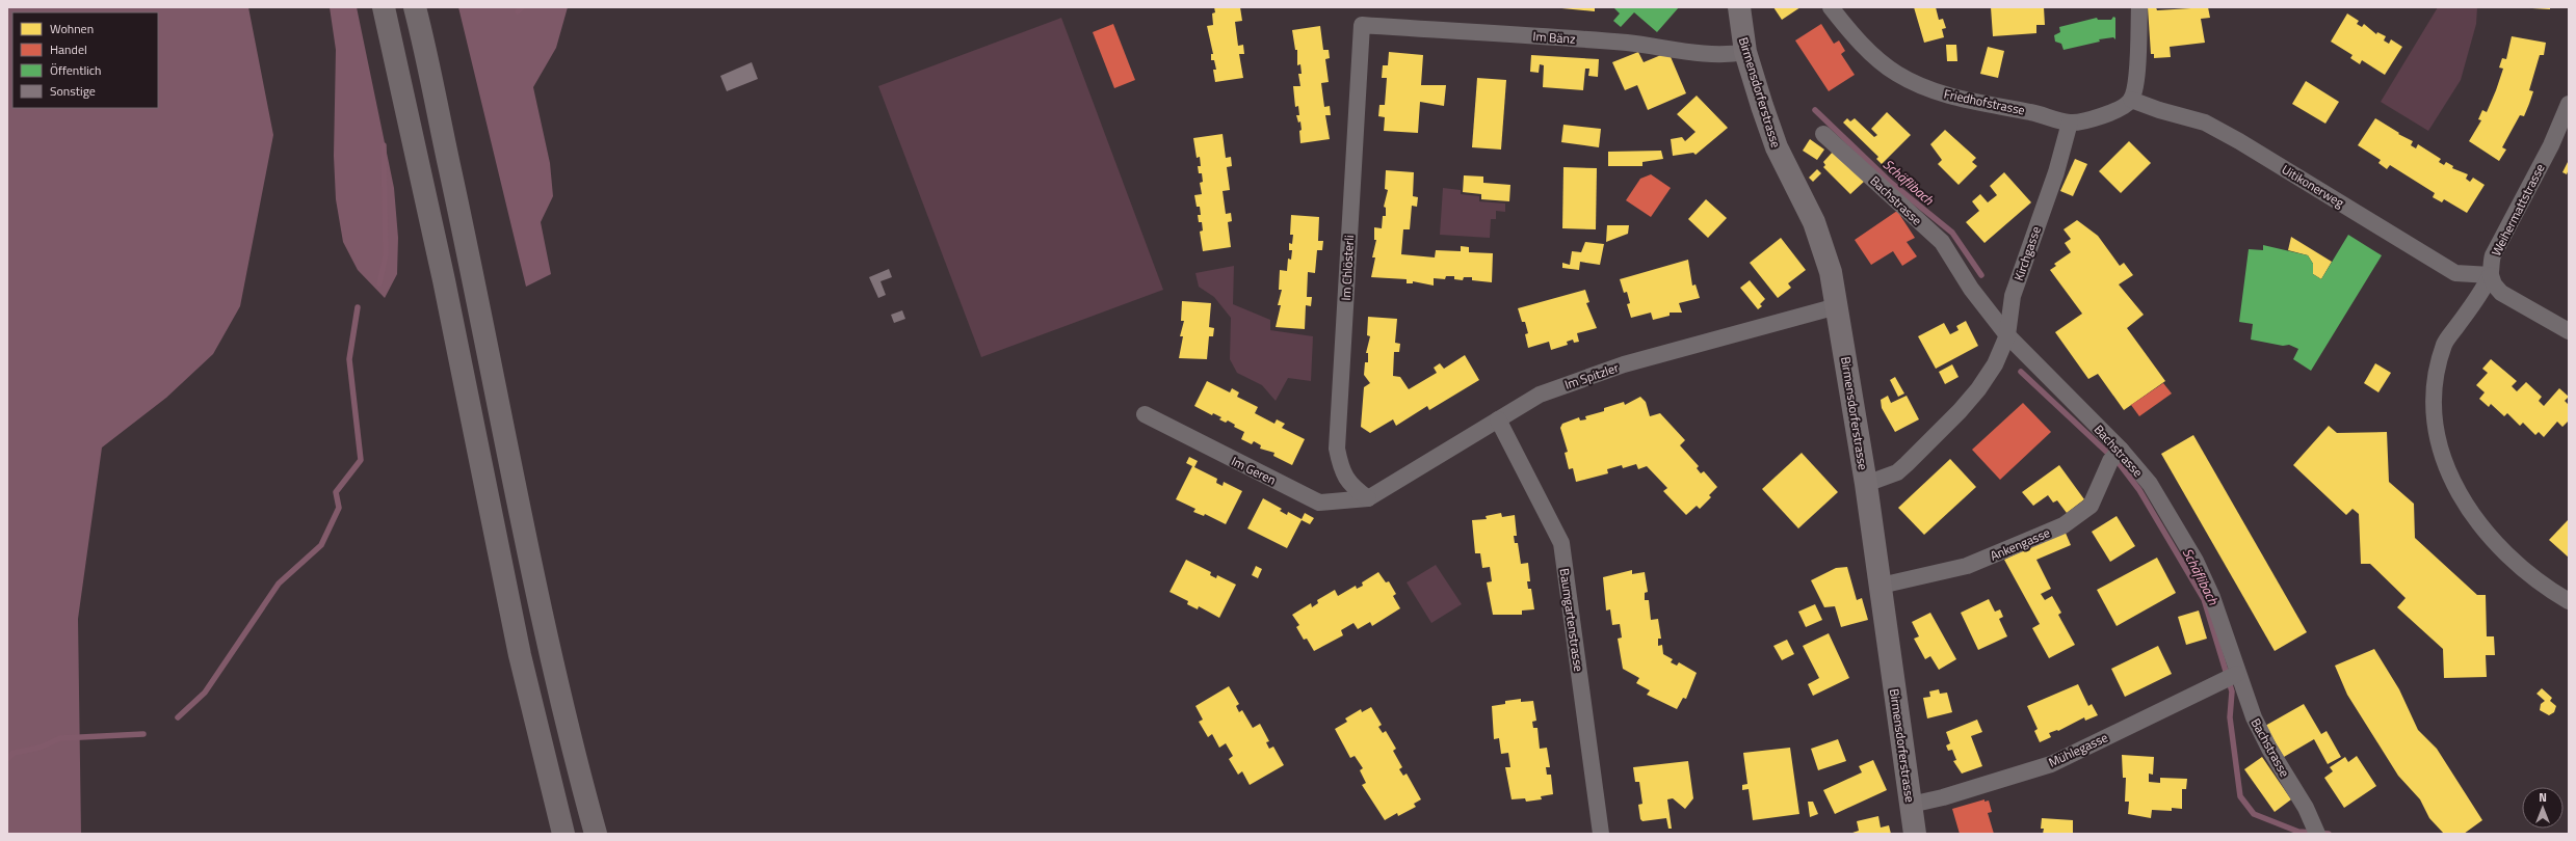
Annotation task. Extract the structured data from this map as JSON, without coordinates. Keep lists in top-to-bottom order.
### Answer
{
  "streets": {
    "main road": ["Birmensdorferstrasse"],
    "street": [
      "Im Bänz",
      "Friedhofstrasse",
      "Uitikonerweg",
      "Bachstrasse",
      "Weihermattstrasse",
      "Kirchgasse",
      "Im Chlösterli",
      "Im Spitzler",
      "Im Geren",
      "Ankengasse",
      "Baumgartenstrasse",
      "Mühlegasse"
    ]
  },
  "crossings": [
    ["Im Bänz", "Birmensdorferstrasse"],
    ["Im Bänz", "Im Chlösterli"],
    ["Birmensdorferstrasse", "Kirchgasse"],
    ["Birmensdorferstrasse", "Im Spitzler"],
    ["Birmensdorferstrasse", "Ankengasse"],
    ["Birmensdorferstrasse", "Mühlegasse"],
    ["Friedhofstrasse", "Kirchgasse"],
    ["Uitikonerweg", "Weihermattstrasse"],
    ["Bachstrasse", "Kirchgasse"],
    ["Bachstrasse", "Ankengasse"],
    ["Bachstrasse", "Mühlegasse"],
    ["Im Chlösterli", "Im Spitzler"],
    ["Im Chlösterli", "Im Geren"],
    ["Im Spitzler", "Im Geren"],
    ["Im Spitzler", "Baumgartenstrasse"]
  ],
  "water": ["Schäflibach"],
  "legend": [
    "Wohnen",
    "Handel",
    "Öffentlich",
    "Sonstige"
  ],
  "north": "top"
}
